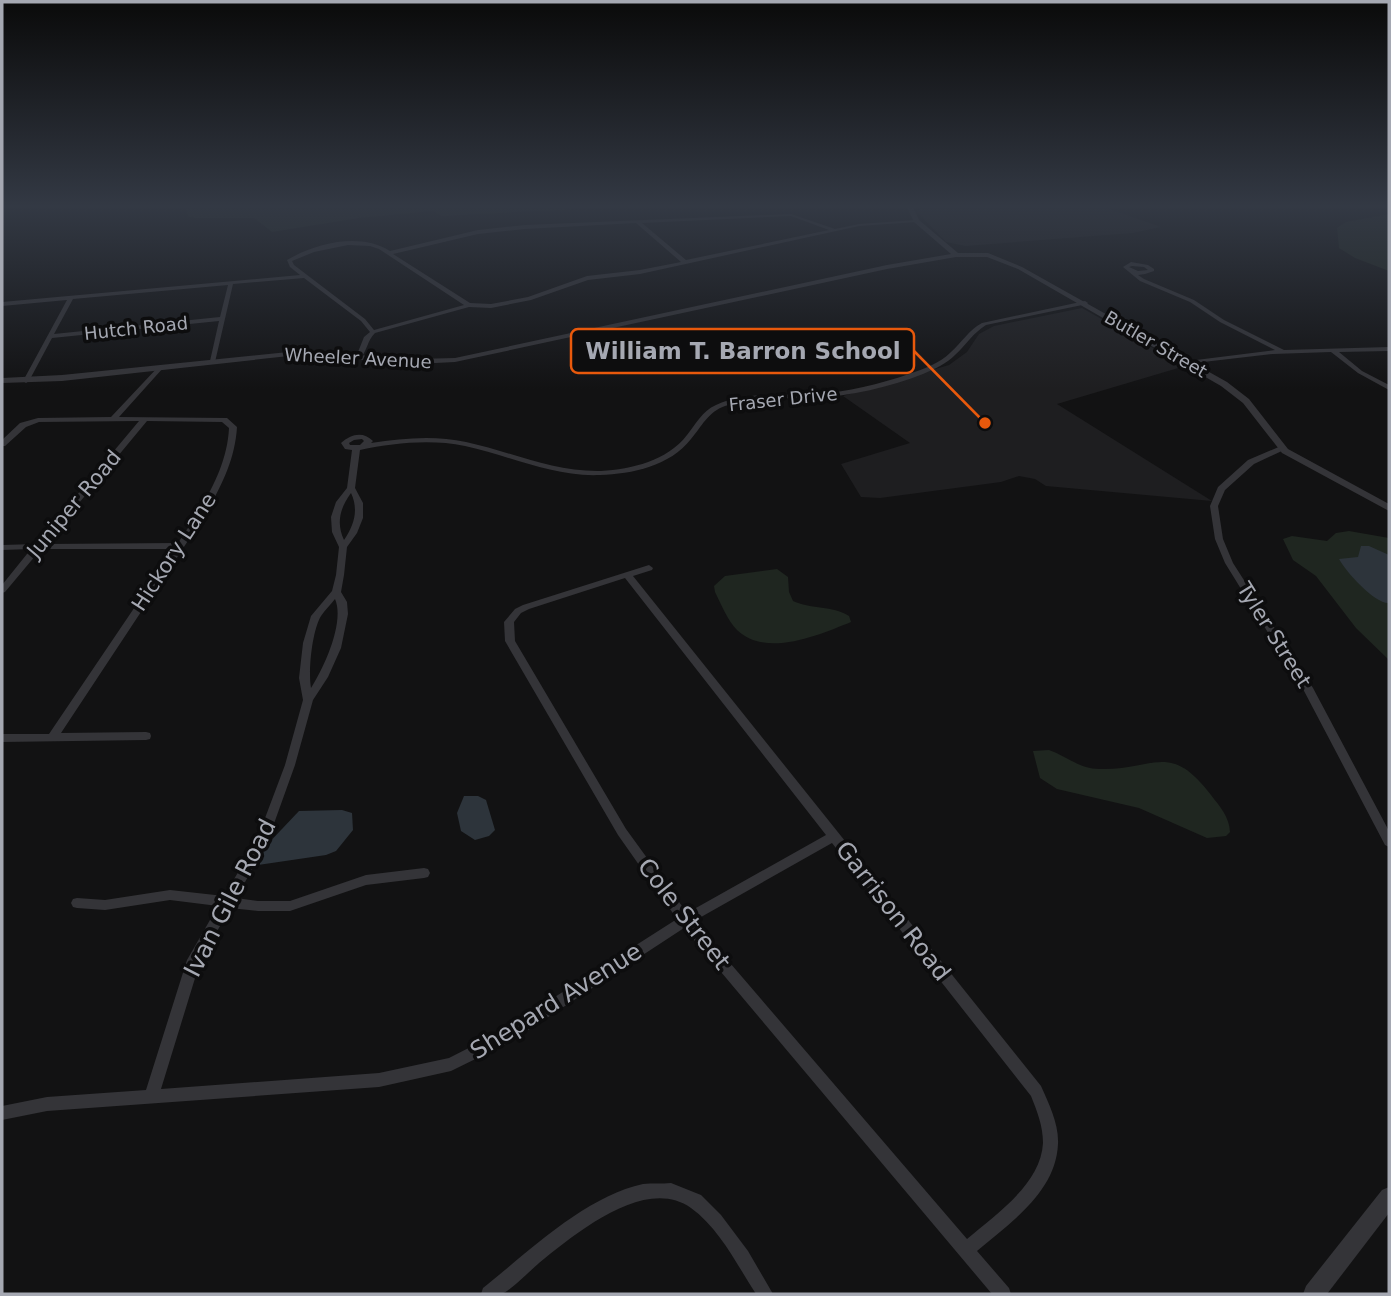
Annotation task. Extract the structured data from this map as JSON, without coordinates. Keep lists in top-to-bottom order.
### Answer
{
  "streets": {
    "street": [
      "Hutch Road",
      "Butler Street",
      "Wheeler Avenue",
      "Fraser Drive",
      "Juniper Road",
      "Hickory Lane",
      "Tyler Street",
      "Ivan Gile Road",
      "Garrison Road",
      "Cole Street",
      "Shepard Avenue"
    ]
  },
  "crossings": [
    ["Butler Street", "Fraser Drive"],
    ["Butler Street", "Tyler Street"],
    ["Fraser Drive", "Ivan Gile Road"],
    ["Juniper Road", "Hickory Lane"],
    ["Ivan Gile Road", "Shepard Avenue"],
    ["Garrison Road", "Cole Street"],
    ["Garrison Road", "Shepard Avenue"],
    ["Cole Street", "Shepard Avenue"]
  ],
  "places": ["William T. Barron School"]
}
